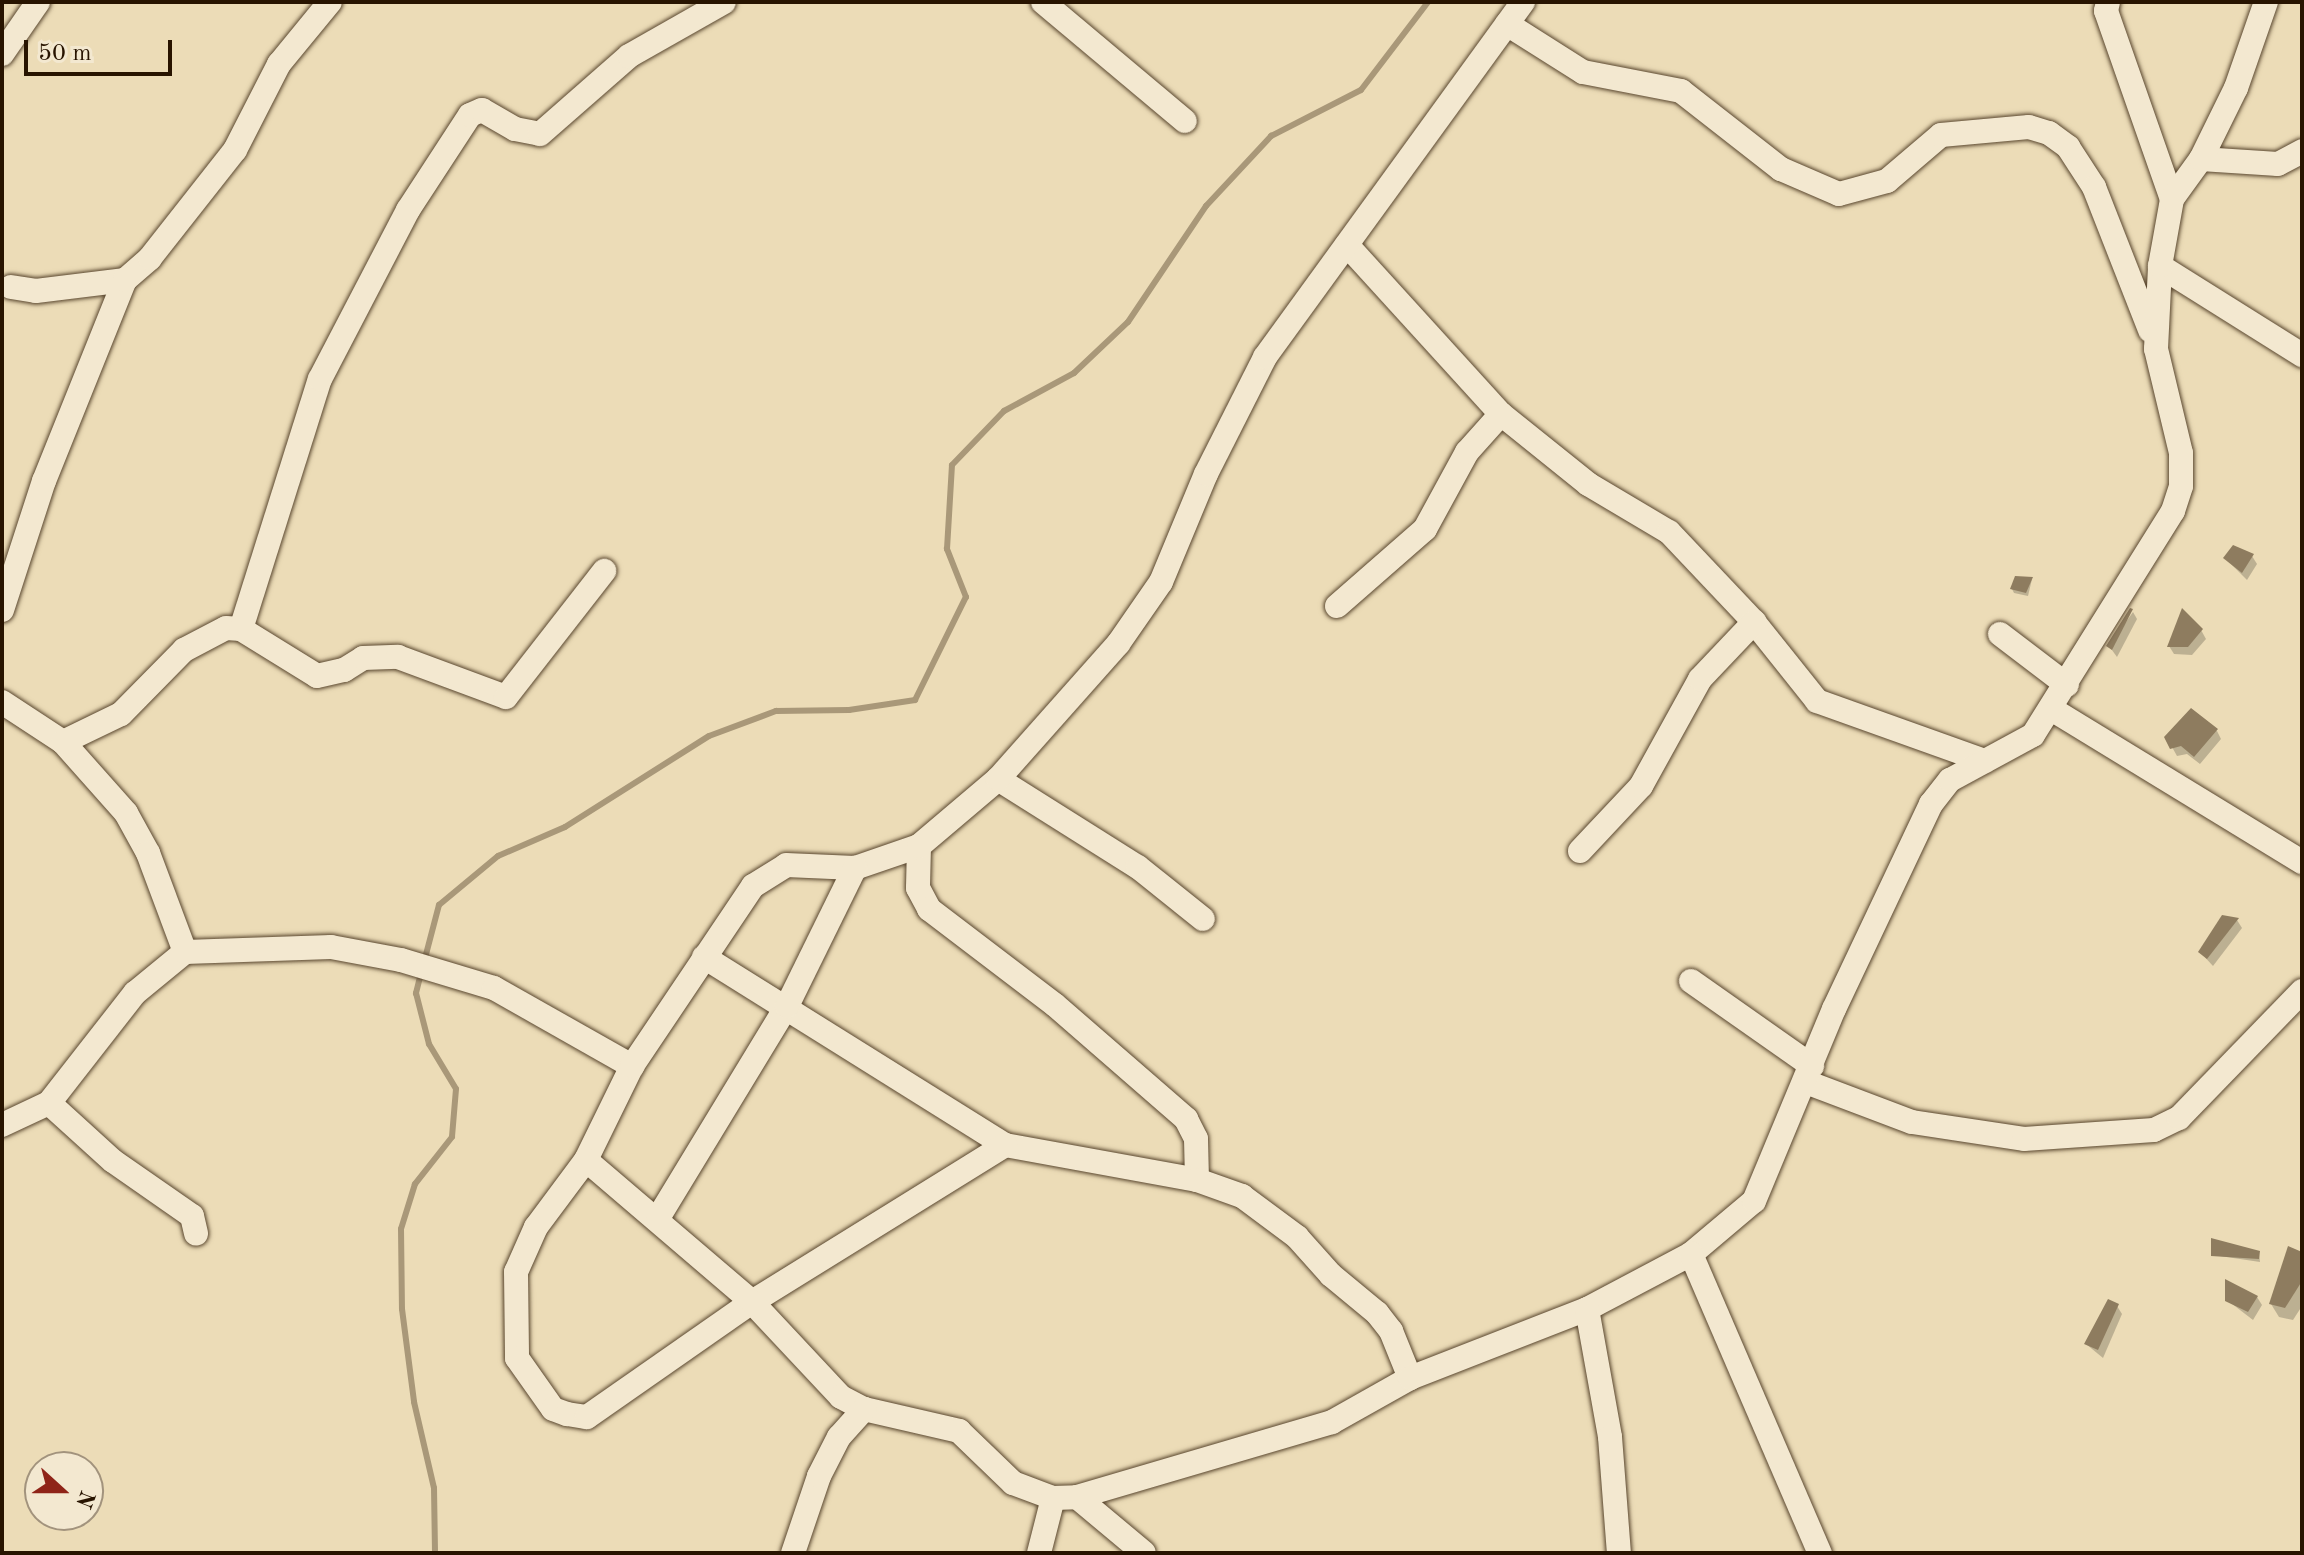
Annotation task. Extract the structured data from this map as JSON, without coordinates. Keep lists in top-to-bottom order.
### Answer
{
  "scale_bar": "50 m",
  "north": "right"
}
